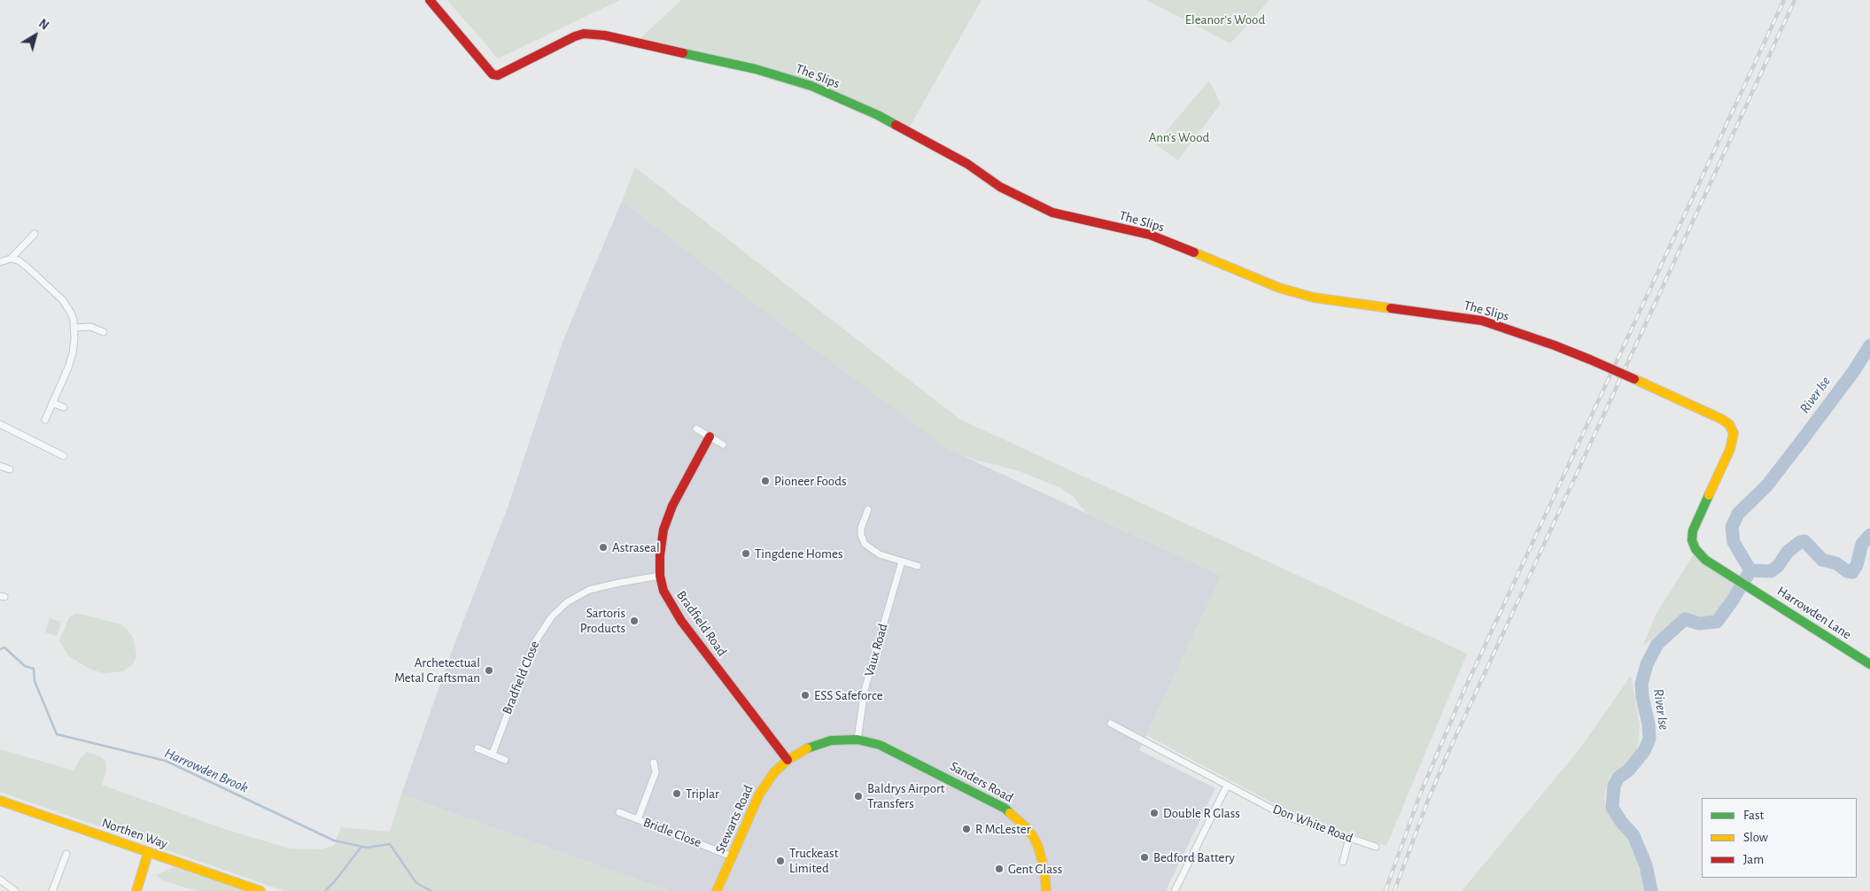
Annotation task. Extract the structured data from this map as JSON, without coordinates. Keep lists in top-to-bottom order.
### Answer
{
  "streets": {
    "street": [
      "The Slips",
      "Harrowden Lane",
      "Bradfield Road",
      "Vaux Road",
      "Bradfield Close",
      "Sanders Road",
      "Stewarts Road",
      "Don White Road",
      "Bridle Close",
      "Northen Way"
    ]
  },
  "crossings": [
    ["The Slips", "Harrowden Lane"],
    ["Bradfield Road", "Bradfield Close"],
    ["Bradfield Road", "Stewarts Road"],
    ["Vaux Road", "Sanders Road"],
    ["Vaux Road", "Stewarts Road"],
    ["Sanders Road", "Stewarts Road"],
    ["Stewarts Road", "Bridle Close"]
  ],
  "water": ["River Ise", "Harrowden Brook"],
  "parks": ["Eleanor's Wood", "Ann's Wood"],
  "places": [
    "Pioneer Foods",
    "Astraseal",
    "Tingdene Homes",
    "Sartoris Products",
    "Archetectual Metal Craftsman",
    "ESS Safeforce",
    "Triplar",
    "Baldrys Airport Transfers",
    "Double R Glass",
    "R McLester",
    "Bedford Battery",
    "Truckeast Limited",
    "Gent Glass"
  ],
  "legend": ["Fast", "Slow", "Jam"],
  "north": "top right"
}
